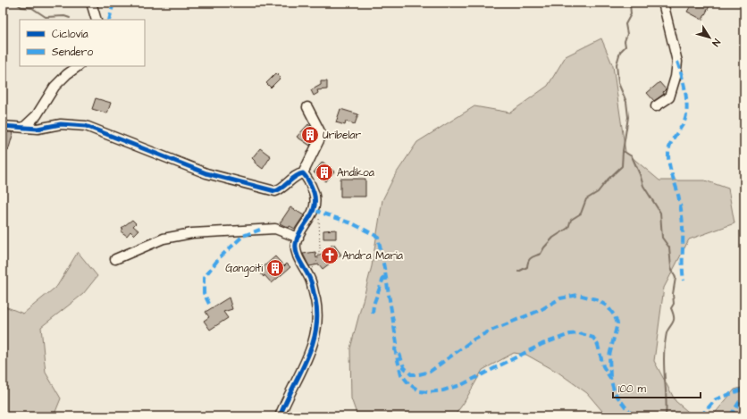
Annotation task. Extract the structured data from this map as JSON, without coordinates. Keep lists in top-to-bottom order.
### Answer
{
  "places": {
    "building": ["Uribelar", "Andikoa", "Gangoiti"],
    "church": ["Andra Maria"]
  },
  "legend": ["Ciclovía", "Sendero"],
  "scale_bar": "100 m",
  "north": "bottom right"
}
